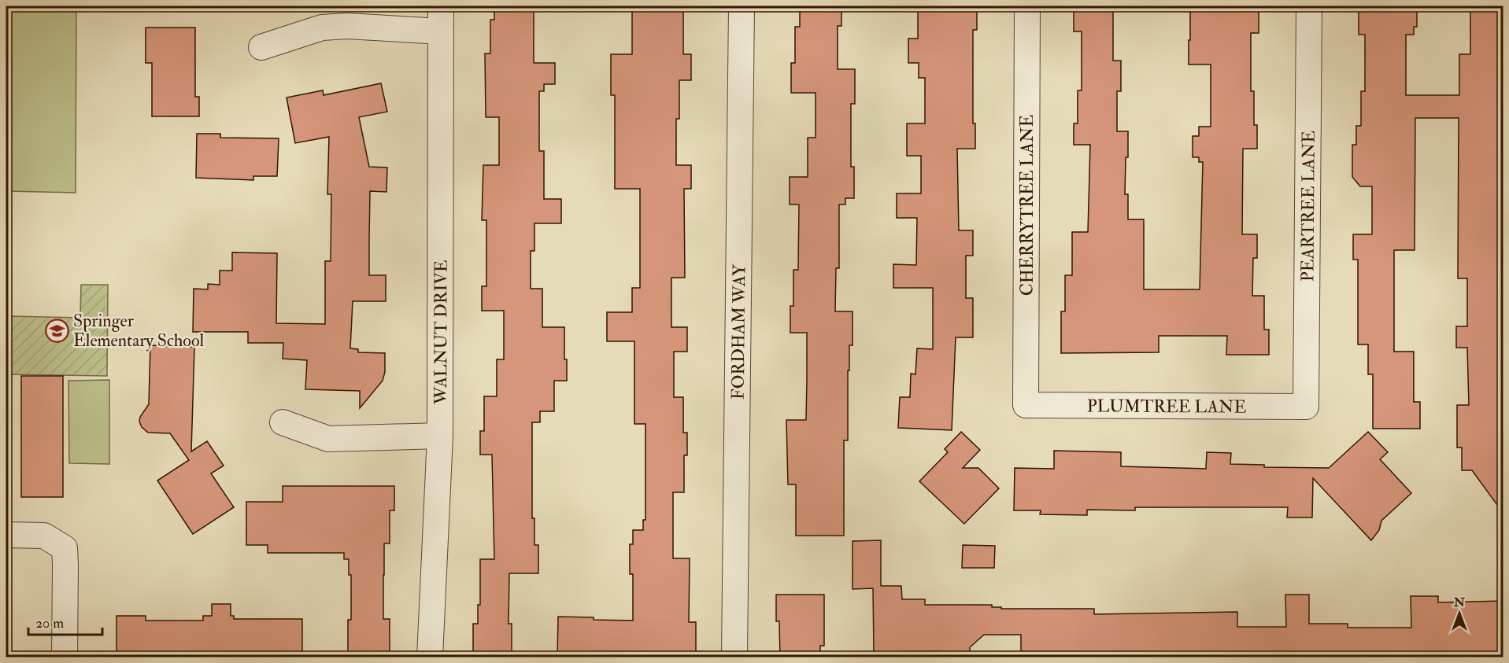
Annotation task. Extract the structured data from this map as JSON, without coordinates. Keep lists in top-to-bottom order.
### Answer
{
  "streets": {
    "street": [
      "CHERRYTREE LANE",
      "PEARTREE LANE",
      "WALNUT DRIVE",
      "FORDHAM WAY",
      "PLUMTREE LANE"
    ]
  },
  "crossings": [
    ["CHERRYTREE LANE", "PLUMTREE LANE"],
    ["PEARTREE LANE", "PLUMTREE LANE"]
  ],
  "places": {
    "school or university": ["Springer Elementary School"]
  },
  "scale_bar": "20 m",
  "north": "top"
}
